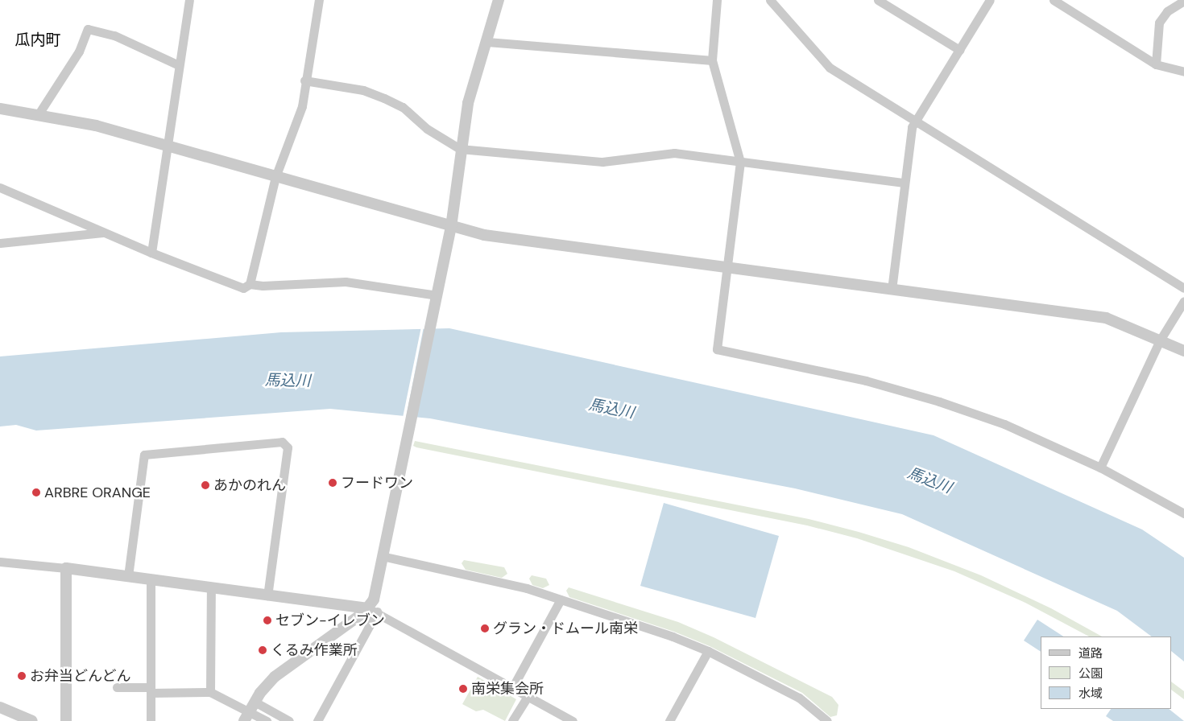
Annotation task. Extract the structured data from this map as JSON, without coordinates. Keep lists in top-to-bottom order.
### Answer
{
  "districts": ["瓜内町"],
  "water": ["馬込川"],
  "places": [
    "フードワン",
    "あかのれん",
    "ARBRE ORANGE",
    "セブン-イレブン",
    "グラン・ドムール南栄",
    "くるみ作業所",
    "お弁当どんどん",
    "南栄集会所"
  ],
  "legend": ["道路", "公園", "水域"]
}
